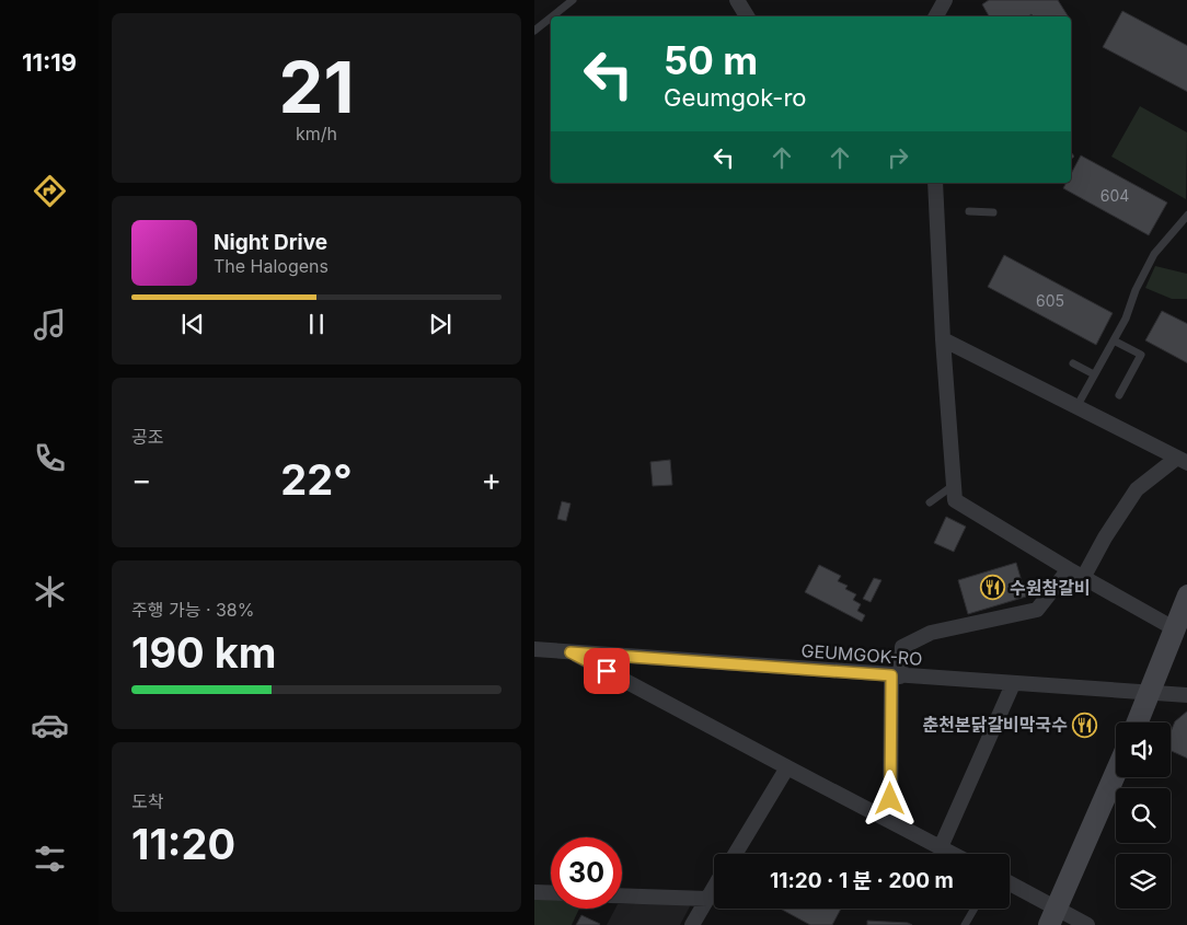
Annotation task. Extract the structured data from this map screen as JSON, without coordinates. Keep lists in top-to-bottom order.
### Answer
{
  "streets": {
    "street": ["GEUMGOK-RO"]
  },
  "places": {
    "restaurant": ["수원참갈비", "춘천본닭갈비막국수"]
  },
  "house_numbers": ["604", "605"],
  "page": {
    "tabs": "11:19",
    "tile": [
      ["21", "km/h"],
      "공조",
      ["주행 가능 · 38%", "190 km"],
      ["도착", "11:20"]
    ],
    "turn": ["50 m", "Geumgok-ro"],
    "song": ["Night Drive", "The Halogens"],
    "heat": ["−", "22°", "+"],
    "limit": "30",
    "trip": "11:20 · 1 분 · 200 m"
  }
}
